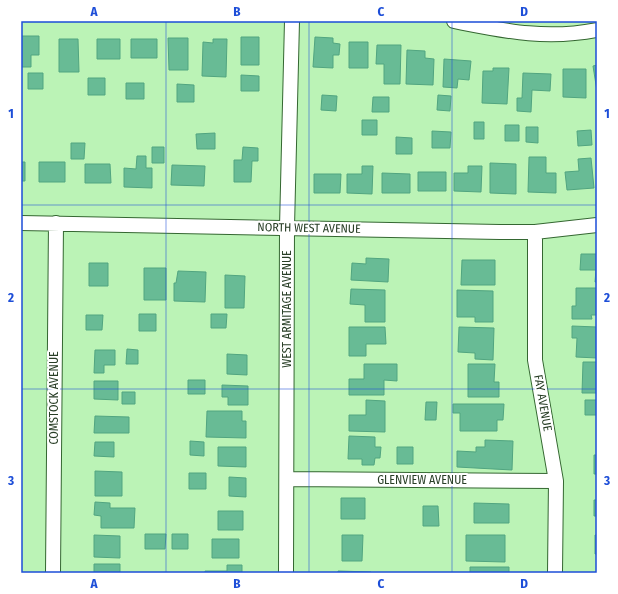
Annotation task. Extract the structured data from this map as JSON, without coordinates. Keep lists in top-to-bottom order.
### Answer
{
  "streets": {
    "street": [
      "NORTH WEST AVENUE",
      "WEST ARMITAGE AVENUE",
      "COMSTOCK AVENUE",
      "FAY AVENUE",
      "GLENVIEW AVENUE"
    ]
  },
  "crossings": [
    ["NORTH WEST AVENUE", "WEST ARMITAGE AVENUE"],
    ["NORTH WEST AVENUE", "COMSTOCK AVENUE"],
    ["NORTH WEST AVENUE", "FAY AVENUE"],
    ["WEST ARMITAGE AVENUE", "GLENVIEW AVENUE"],
    ["FAY AVENUE", "GLENVIEW AVENUE"]
  ],
  "grid": {
    "columns": [
      "A",
      "B",
      "C",
      "D"
    ],
    "rows": ["1", "2", "3"]
  }
}
